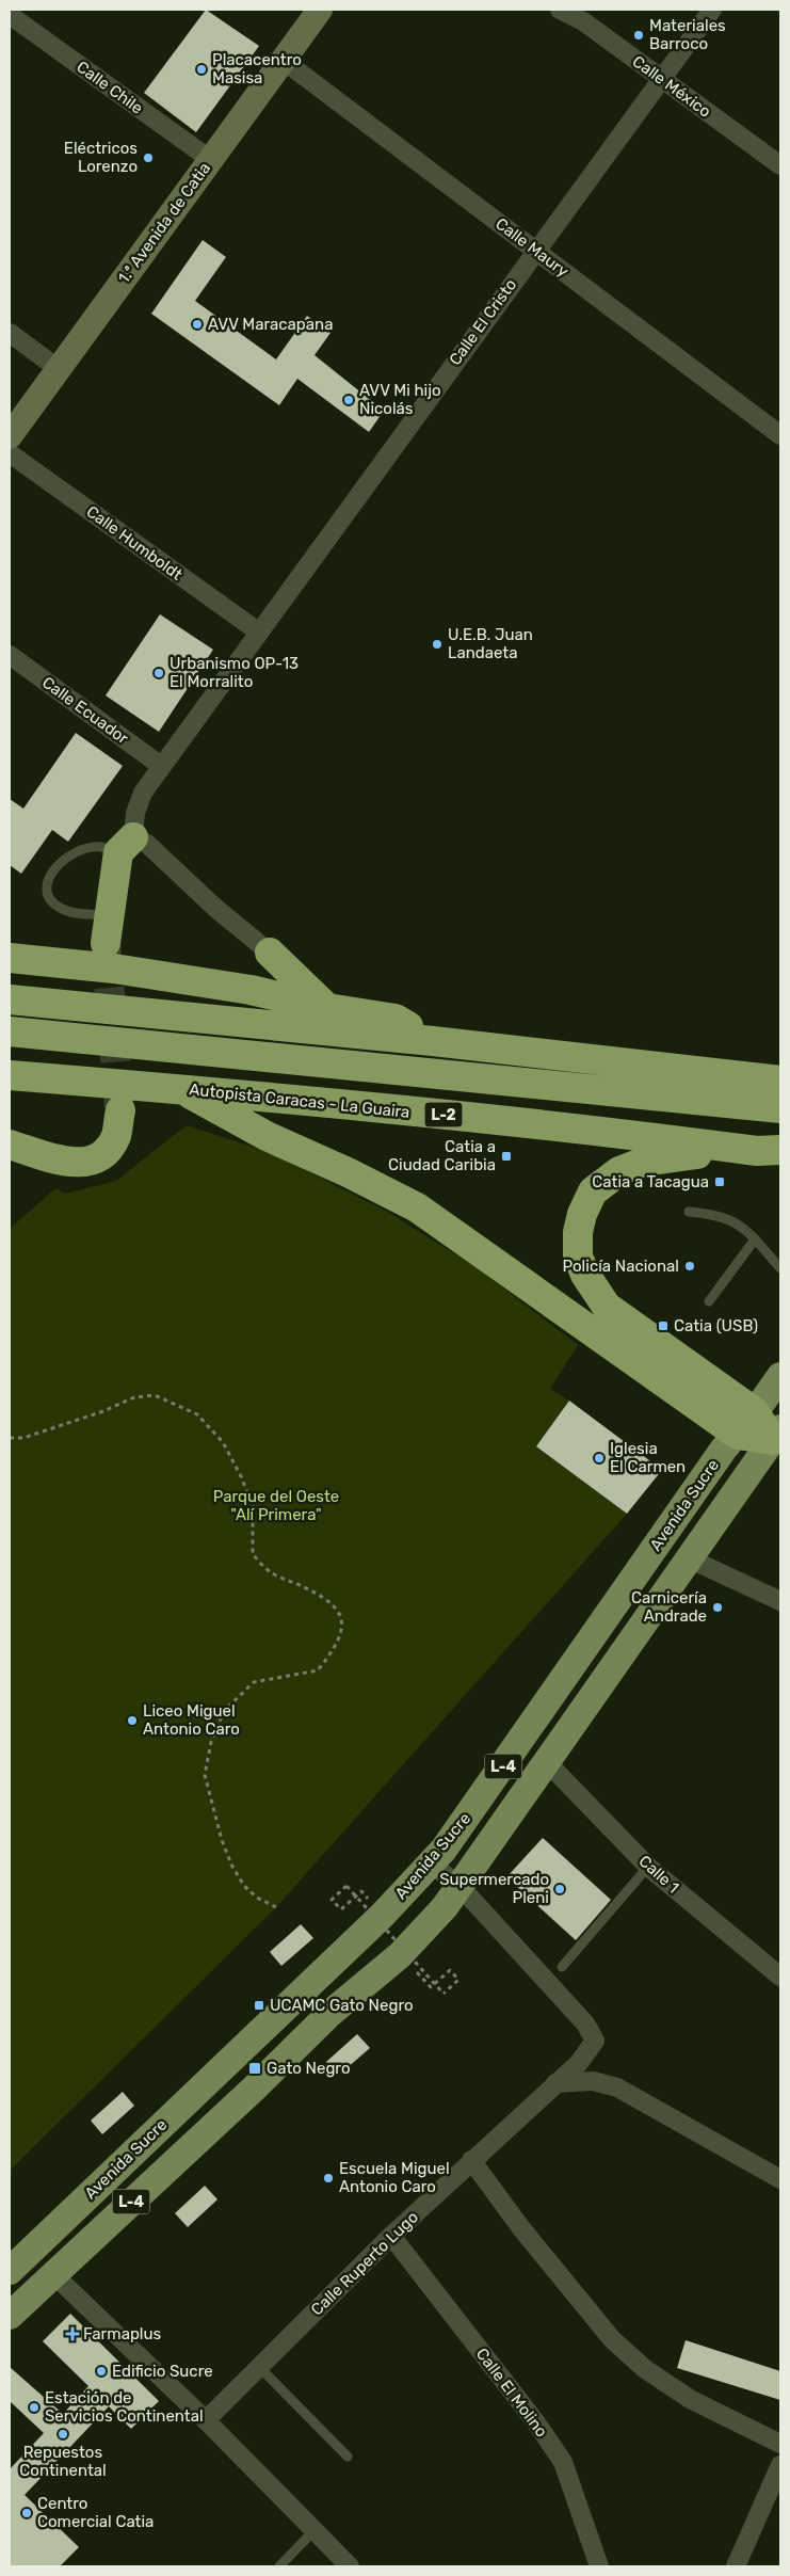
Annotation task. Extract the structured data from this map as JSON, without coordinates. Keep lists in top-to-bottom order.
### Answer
{
  "streets": {
    "highway": ["Autopista Caracas - La Guaira", "L-2"],
    "main road": ["Avenida Sucre", "L-4"],
    "street": [
      "Calle México",
      "Calle Chile",
      "1.ª Avenida de Catia",
      "Calle Maury",
      "Calle El Cristo",
      "Calle Humboldt",
      "Calle Ecuador",
      "Calle 1",
      "Calle Ruperto Lugo",
      "Calle El Molino"
    ]
  },
  "crossings": [
    ["Calle México", "Calle El Cristo"],
    ["Calle Chile", "1.ª Avenida de Catia"],
    ["1.ª Avenida de Catia", "Calle Maury"],
    ["Calle Maury", "Calle El Cristo"],
    ["Calle El Cristo", "Calle Humboldt"],
    ["Calle El Cristo", "Calle Ecuador"],
    ["Autopista Caracas - La Guaira", "L-2"],
    ["L-4", "Calle 1"],
    ["L-4", "Calle Ruperto Lugo"],
    ["Calle Ruperto Lugo", "Calle El Molino"]
  ],
  "parks": ["Parque del Oeste \"Alí Primera\""],
  "places": {
    "other": [
      "Materiales Barroco",
      "Placacentro Masisa",
      "Eléctricos Lorenzo",
      "AVV Maracapana",
      "AVV Mi hijo Nicolás",
      "U.E.B. Juan Landaeta",
      "Urbanismo OP-13 El Morralito",
      "Policía Nacional",
      "Iglesia El Carmen",
      "Carnicería Andrade",
      "Liceo Miguel Antonio Caro",
      "Supermercado Pleni",
      "Escuela Miguel Antonio Caro",
      "Edificio Sucre",
      "Estación de Servicios Continental",
      "Repuestos Continental",
      "Centro Comercial Catia"
    ],
    "transit": [
      "Catia a Ciudad Caribia",
      "Catia a Tacagua",
      "Catia (USB)",
      "UCAMC Gato Negro",
      "Gato Negro"
    ],
    "health": ["Farmaplus"]
  }
}
